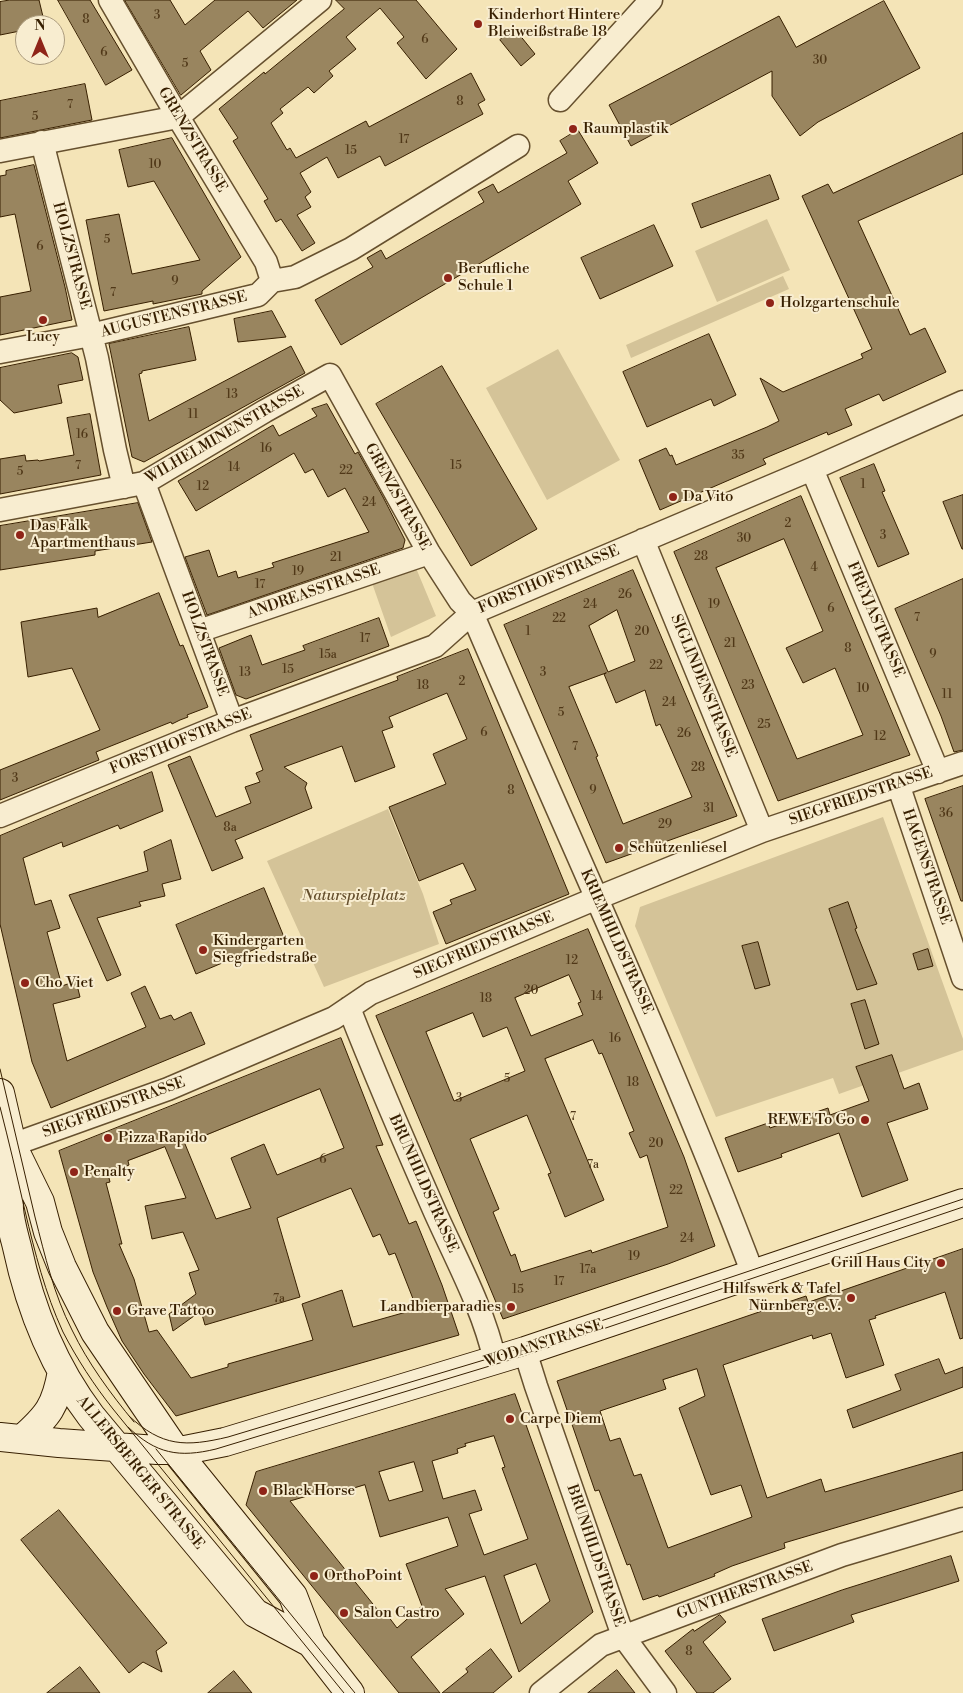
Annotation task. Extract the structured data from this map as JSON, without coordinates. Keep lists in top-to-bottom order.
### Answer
{
  "streets": {
    "main road": ["WODANSTRASSE", "ALLERSBERGER STRASSE"],
    "street": [
      "GRENZSTRASSE",
      "HOLZSTRASSE",
      "AUGUSTENSTRASSE",
      "WILHELMINENSTRASSE",
      "FORSTHOFSTRASSE",
      "ANDREASSTRASSE",
      "FREYJASTRASSE",
      "SIGLINDENSTRASSE",
      "SIEGFRIEDSTRASSE",
      "HAGENSTRASSE",
      "KRIEMHILDSTRASSE",
      "BRUNHILDSTRASSE",
      "GUNTHERSTRASSE"
    ]
  },
  "crossings": [
    ["GRENZSTRASSE", "AUGUSTENSTRASSE"],
    ["GRENZSTRASSE", "WILHELMINENSTRASSE"],
    ["GRENZSTRASSE", "FORSTHOFSTRASSE"],
    ["GRENZSTRASSE", "ANDREASSTRASSE"],
    ["GRENZSTRASSE", "KRIEMHILDSTRASSE"],
    ["HOLZSTRASSE", "AUGUSTENSTRASSE"],
    ["HOLZSTRASSE", "WILHELMINENSTRASSE"],
    ["HOLZSTRASSE", "FORSTHOFSTRASSE"],
    ["HOLZSTRASSE", "ANDREASSTRASSE"],
    ["FORSTHOFSTRASSE", "FREYJASTRASSE"],
    ["FORSTHOFSTRASSE", "SIGLINDENSTRASSE"],
    ["FORSTHOFSTRASSE", "KRIEMHILDSTRASSE"],
    ["FREYJASTRASSE", "SIEGFRIEDSTRASSE"],
    ["SIGLINDENSTRASSE", "SIEGFRIEDSTRASSE"],
    ["SIEGFRIEDSTRASSE", "HAGENSTRASSE"],
    ["SIEGFRIEDSTRASSE", "KRIEMHILDSTRASSE"],
    ["SIEGFRIEDSTRASSE", "BRUNHILDSTRASSE"],
    ["SIEGFRIEDSTRASSE", "ALLERSBERGER STRASSE"],
    ["KRIEMHILDSTRASSE", "WODANSTRASSE"],
    ["BRUNHILDSTRASSE", "WODANSTRASSE"],
    ["BRUNHILDSTRASSE", "GUNTHERSTRASSE"],
    ["WODANSTRASSE", "ALLERSBERGER STRASSE"]
  ],
  "parks": ["Naturspielplatz"],
  "places": [
    "Kinderhort Hintere Bleiweißstraße 18",
    "Raumplastik",
    "Berufliche Schule 1",
    "Holzgartenschule",
    "Lucy",
    "Da Vito",
    "Das Falk Apartmenthaus",
    "Schützenliesel",
    "Kindergarten Siegfriedstraße",
    "Cho Viet",
    "REWE To Go",
    "Pizza Rapido",
    "Penalty",
    "Grill Haus City",
    "Hilfswerk & Tafel Nürnberg e.V.",
    "Landbierparadies",
    "Grave Tattoo",
    "Carpe Diem",
    "Black Horse",
    "OrthoPoint",
    "Salon Castro"
  ],
  "house_numbers": [
    "3",
    "8",
    "6",
    "6",
    "30",
    "5",
    "8",
    "7",
    "5",
    "17",
    "15",
    "10",
    "5",
    "6",
    "9",
    "7",
    "13",
    "11",
    "16",
    "16",
    "35",
    "7",
    "15",
    "14",
    "22",
    "5",
    "1",
    "12",
    "24",
    "2",
    "3",
    "30",
    "28",
    "21",
    "4",
    "19",
    "17",
    "26",
    "24",
    "19",
    "6",
    "7",
    "22",
    "1",
    "20",
    "17",
    "21",
    "8",
    "15a",
    "9",
    "22",
    "15",
    "13",
    "3",
    "2",
    "18",
    "23",
    "10",
    "11",
    "24",
    "5",
    "25",
    "6",
    "26",
    "12",
    "7",
    "28",
    "3",
    "8",
    "9",
    "31",
    "36",
    "29",
    "8a",
    "12",
    "20",
    "14",
    "18",
    "16",
    "5",
    "18",
    "3",
    "7",
    "20",
    "6",
    "7a",
    "22",
    "24",
    "19",
    "17a",
    "17",
    "15",
    "7a",
    "8"
  ],
  "north": "top"
}
